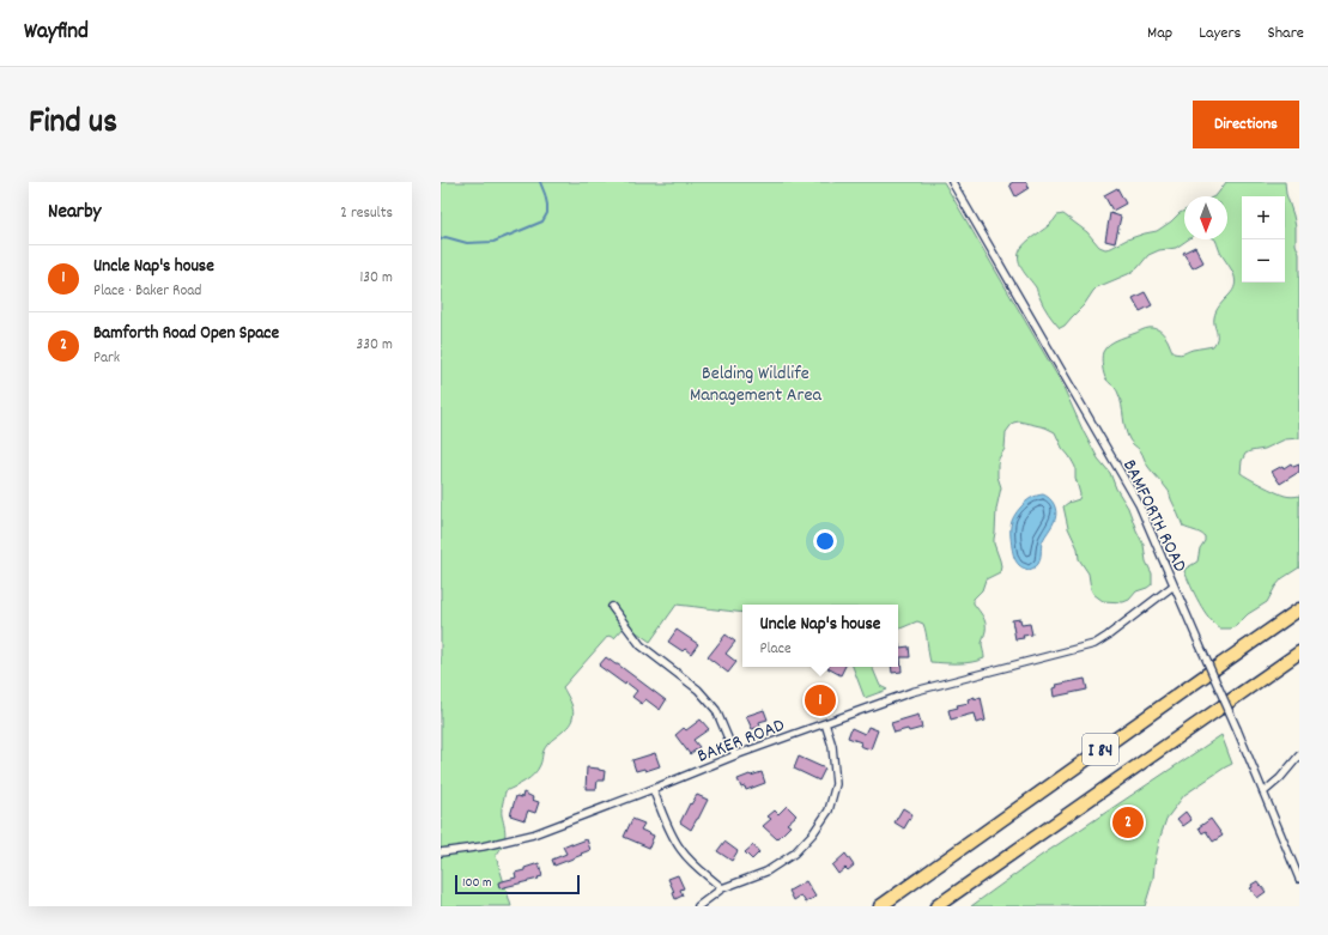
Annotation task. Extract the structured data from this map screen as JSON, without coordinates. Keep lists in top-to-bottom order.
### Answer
{
  "streets": {
    "highway": ["I 84"],
    "street": ["BAMFORTH ROAD", "BAKER ROAD"]
  },
  "crossings": [
    ["BAMFORTH ROAD", "BAKER ROAD"]
  ],
  "parks": ["Belding Wildlife Management Area"],
  "scale_bar": "100 m",
  "north": "bottom",
  "page": {
    "header": "Wayfind",
    "nav": ["Map", "Layers", "Share"],
    "title": "Find us",
    "buttons": "Directions",
    "heading": ["Nearby", "2 results"],
    "map_buttons": ["+", "−"],
    "list": [
      {
        "mark": "1",
        "name": "Uncle Nap's house",
        "note": "Place · Baker Road",
        "value": "130 m"
      },
      {
        "mark": "2",
        "name": "Bamforth Road Open Space",
        "note": "Park",
        "value": "330 m"
      }
    ],
    "popup": ["Uncle Nap's house", "Place"],
    "pins": ["1", "2"],
    "scale": "100 m"
  }
}
